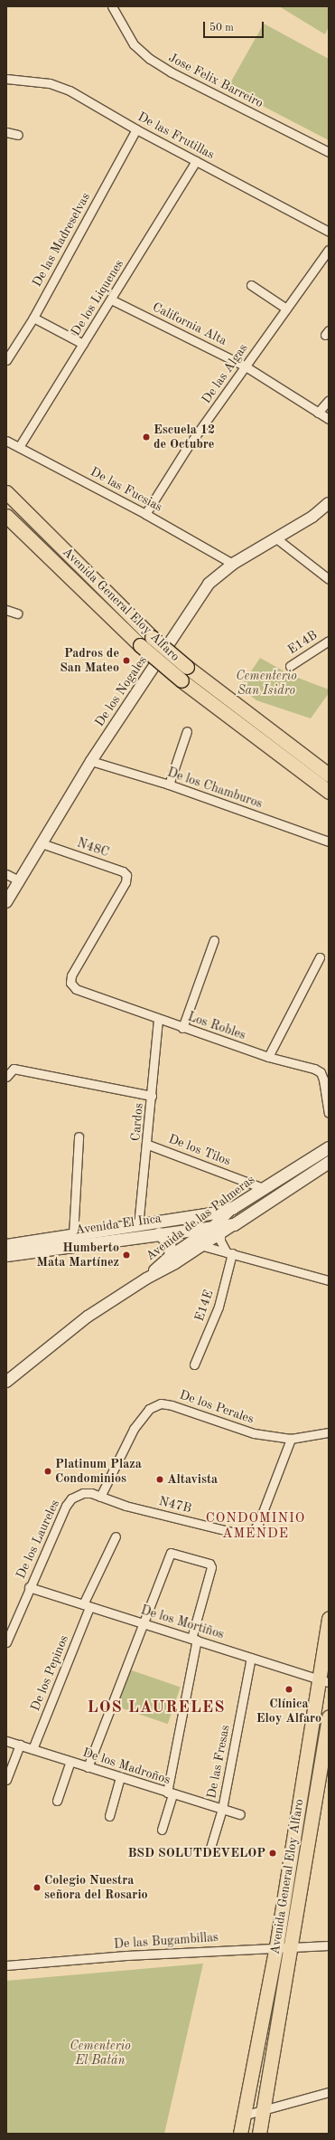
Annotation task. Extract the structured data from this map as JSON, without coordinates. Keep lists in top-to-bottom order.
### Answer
{
  "streets": {
    "main road": ["Avenida General Eloy Alfaro", "Avenida de las Palmeras", "Avenida El Inca"],
    "street": [
      "Jose Felix Barreiro",
      "De las Frutillas",
      "De las Madreselvas",
      "De los Liquenes",
      "California Alta",
      "De las Algas",
      "De las Fucsias",
      "E14B",
      "De los Nogales",
      "De los Chamburos",
      "N48C",
      "Los Robles",
      "Cardos",
      "De los Tilos",
      "E14E",
      "De los Perales",
      "N47B",
      "De los Laureles",
      "De los Mortiños",
      "De los Pepinos",
      "De las Fresas",
      "De los Madroños",
      "De las Bugambillas"
    ]
  },
  "crossings": [
    ["De las Frutillas", "De las Madreselvas"],
    ["De las Frutillas", "De los Liquenes"],
    ["De los Liquenes", "California Alta"],
    ["De los Liquenes", "De las Fucsias"],
    ["California Alta", "De las Algas"],
    ["De las Algas", "De las Fucsias"],
    ["De las Fucsias", "De los Nogales"],
    ["Avenida General Eloy Alfaro", "De los Mortiños"],
    ["Avenida General Eloy Alfaro", "De las Bugambillas"],
    ["De los Nogales", "De los Chamburos"],
    ["De los Nogales", "N48C"],
    ["N48C", "Los Robles"],
    ["Los Robles", "Cardos"],
    ["Cardos", "De los Tilos"],
    ["Cardos", "Avenida El Inca"],
    ["De los Tilos", "Avenida de las Palmeras"],
    ["Avenida de las Palmeras", "Avenida El Inca"],
    ["De los Perales", "N47B"],
    ["De los Perales", "De los Laureles"],
    ["N47B", "De los Laureles"],
    ["De los Laureles", "De los Mortiños"],
    ["De los Mortiños", "De los Pepinos"],
    ["De los Mortiños", "De las Fresas"],
    ["De los Pepinos", "De los Madroños"],
    ["De las Fresas", "De los Madroños"]
  ],
  "districts": ["CONDOMINIO AMENDE", "LOS LAURELES"],
  "parks": ["Cementerio San Isidro", "Cementerio El Batán"],
  "places": [
    "Escuela 12 de Octubre",
    "Padros de San Mateo",
    "Humberto Mata Martínez",
    "Platinum Plaza Condominios",
    "Altavista",
    "Clínica Eloy Alfaro",
    "BSD SOLUTDEVELOP",
    "Colegio Nuestra señora del Rosario"
  ],
  "scale_bar": "50 m"
}
